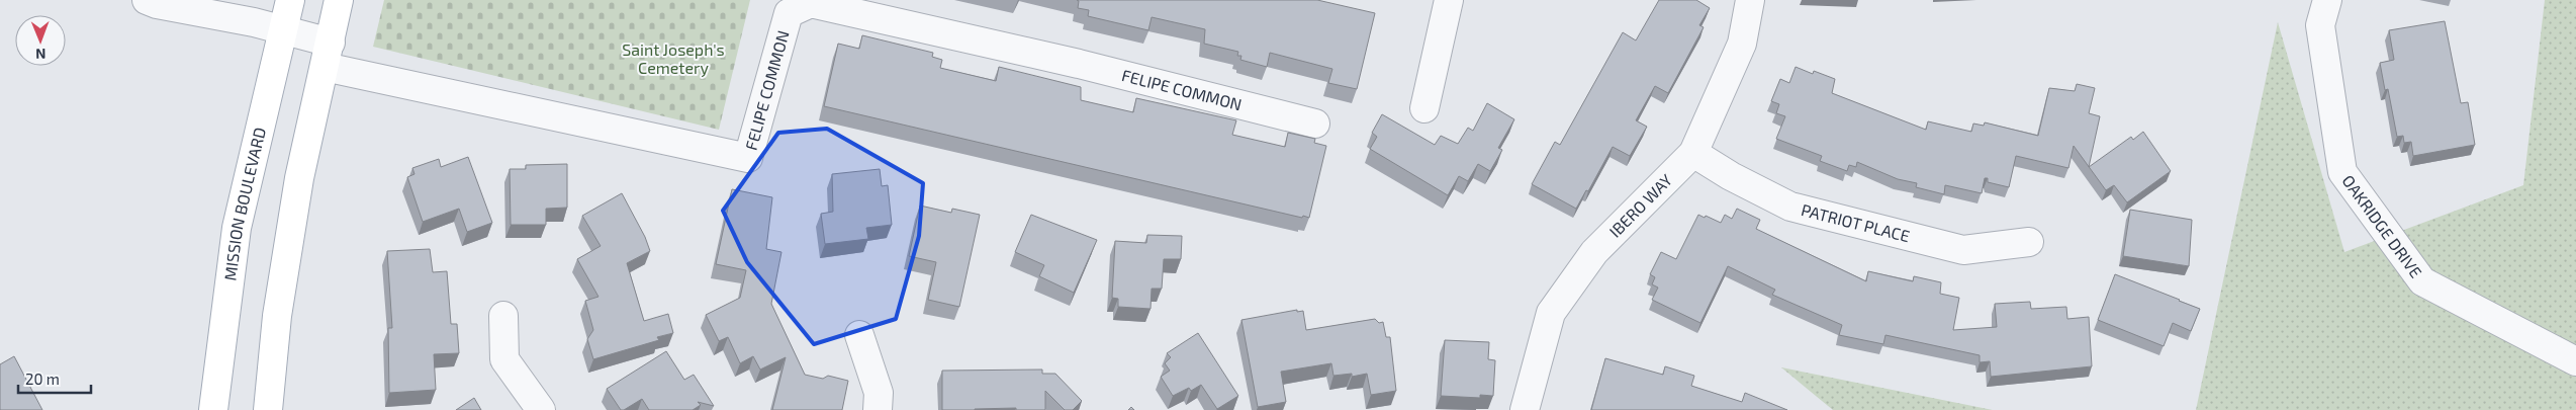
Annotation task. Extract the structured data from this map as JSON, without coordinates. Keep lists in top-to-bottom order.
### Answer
{
  "streets": {
    "main road": ["MISSION BOULEVARD"],
    "street": [
      "FELIPE COMMON",
      "IBERO WAY",
      "PATRIOT PLACE",
      "OAKRIDGE DRIVE"
    ]
  },
  "crossings": [
    ["IBERO WAY", "PATRIOT PLACE"]
  ],
  "parks": ["Saint Joseph's Cemetery"],
  "scale_bar": "20 m",
  "north": "bottom"
}
